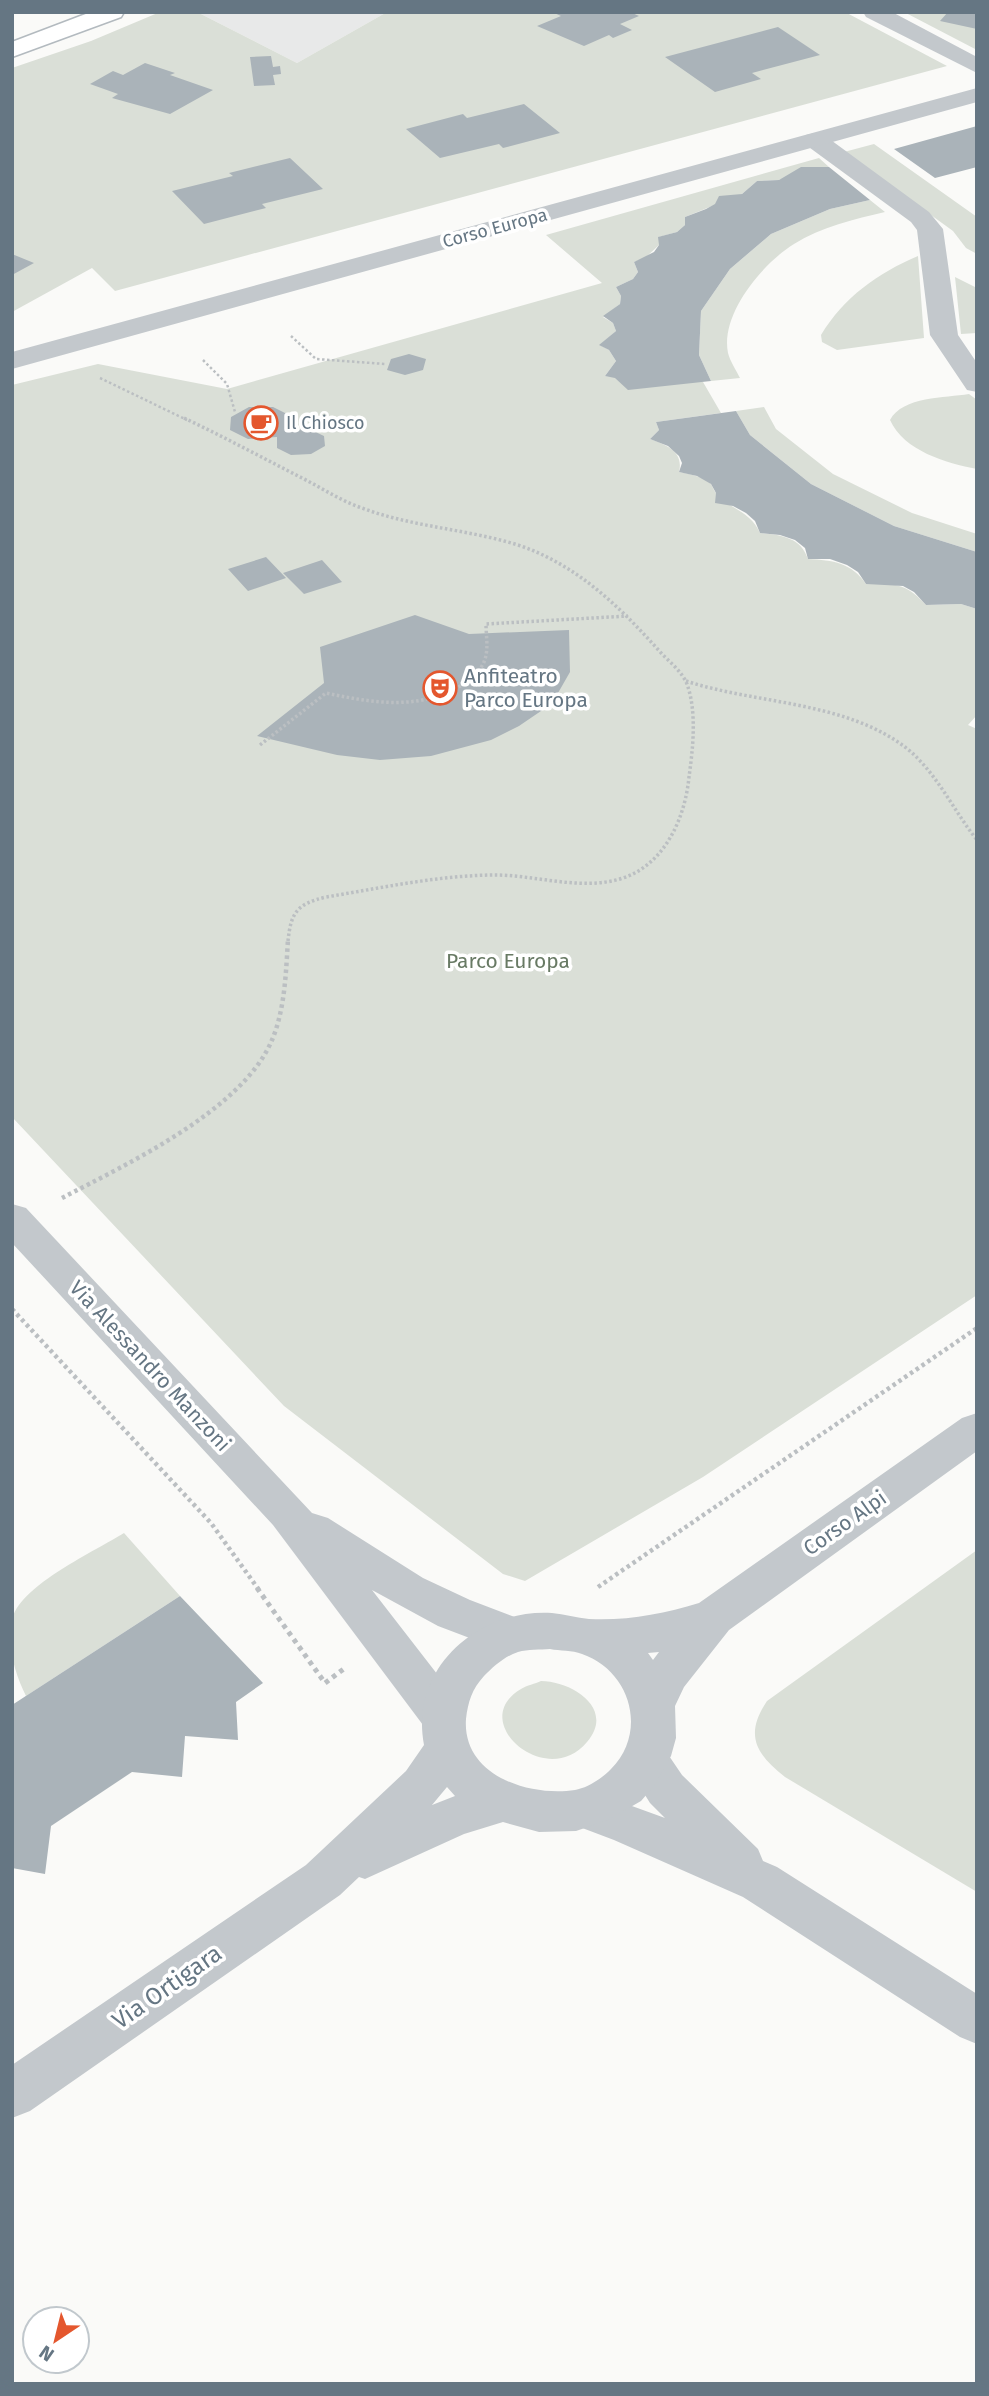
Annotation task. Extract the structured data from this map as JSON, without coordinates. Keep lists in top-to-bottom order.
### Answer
{
  "streets": {
    "street": [
      "Corso Europa",
      "Via Alessandro Manzoni",
      "Corso Alpi",
      "Via Ortigara"
    ]
  },
  "crossings": [
    ["Via Alessandro Manzoni", "Corso Alpi"],
    ["Via Alessandro Manzoni", "Via Ortigara"],
    ["Corso Alpi", "Via Ortigara"]
  ],
  "parks": ["Parco Europa"],
  "places": {
    "cafe": ["Il Chiosco"],
    "theatre": ["Anfiteatro Parco Europa"]
  },
  "north": "bottom left"
}
